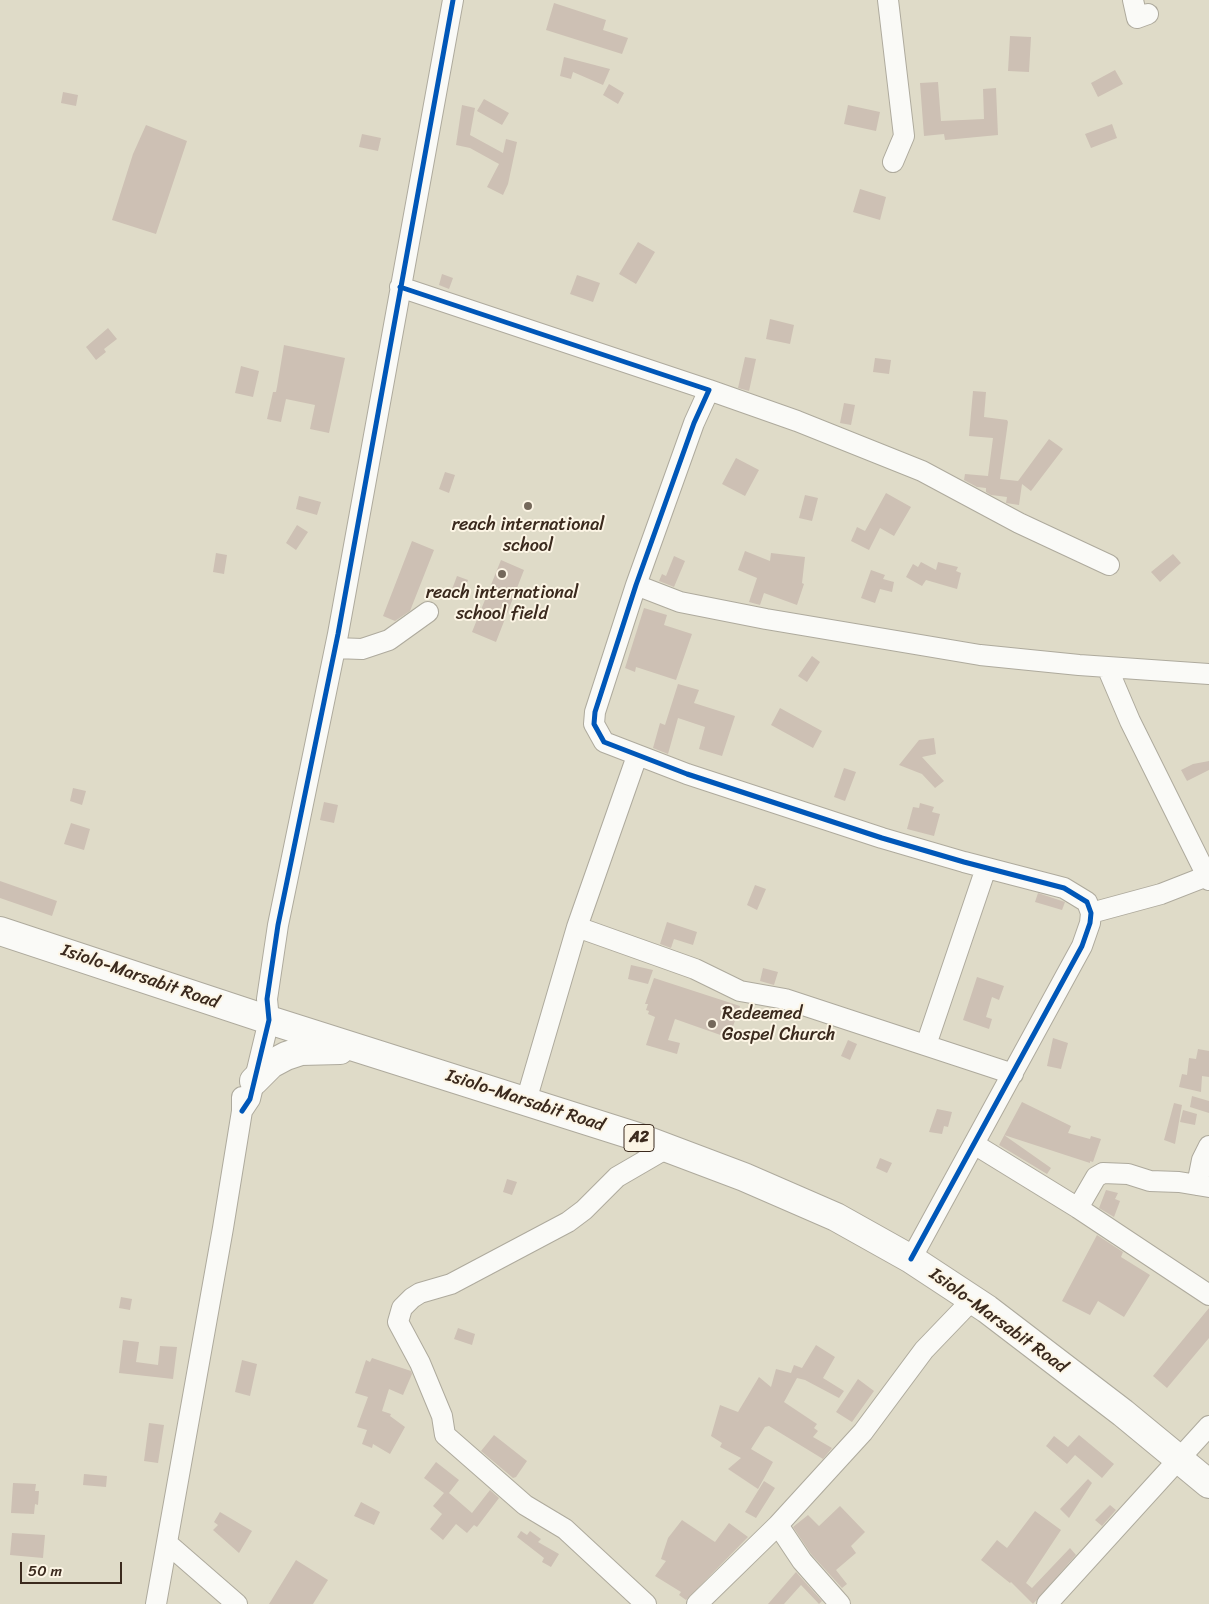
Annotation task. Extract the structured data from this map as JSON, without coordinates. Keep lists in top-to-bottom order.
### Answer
{
  "streets": {
    "highway": ["Isiolo-Marsabit Road", "A2"]
  },
  "places": ["reach international school", "reach international school field", "Redeemed Gospel Church"],
  "scale_bar": "50 m"
}
